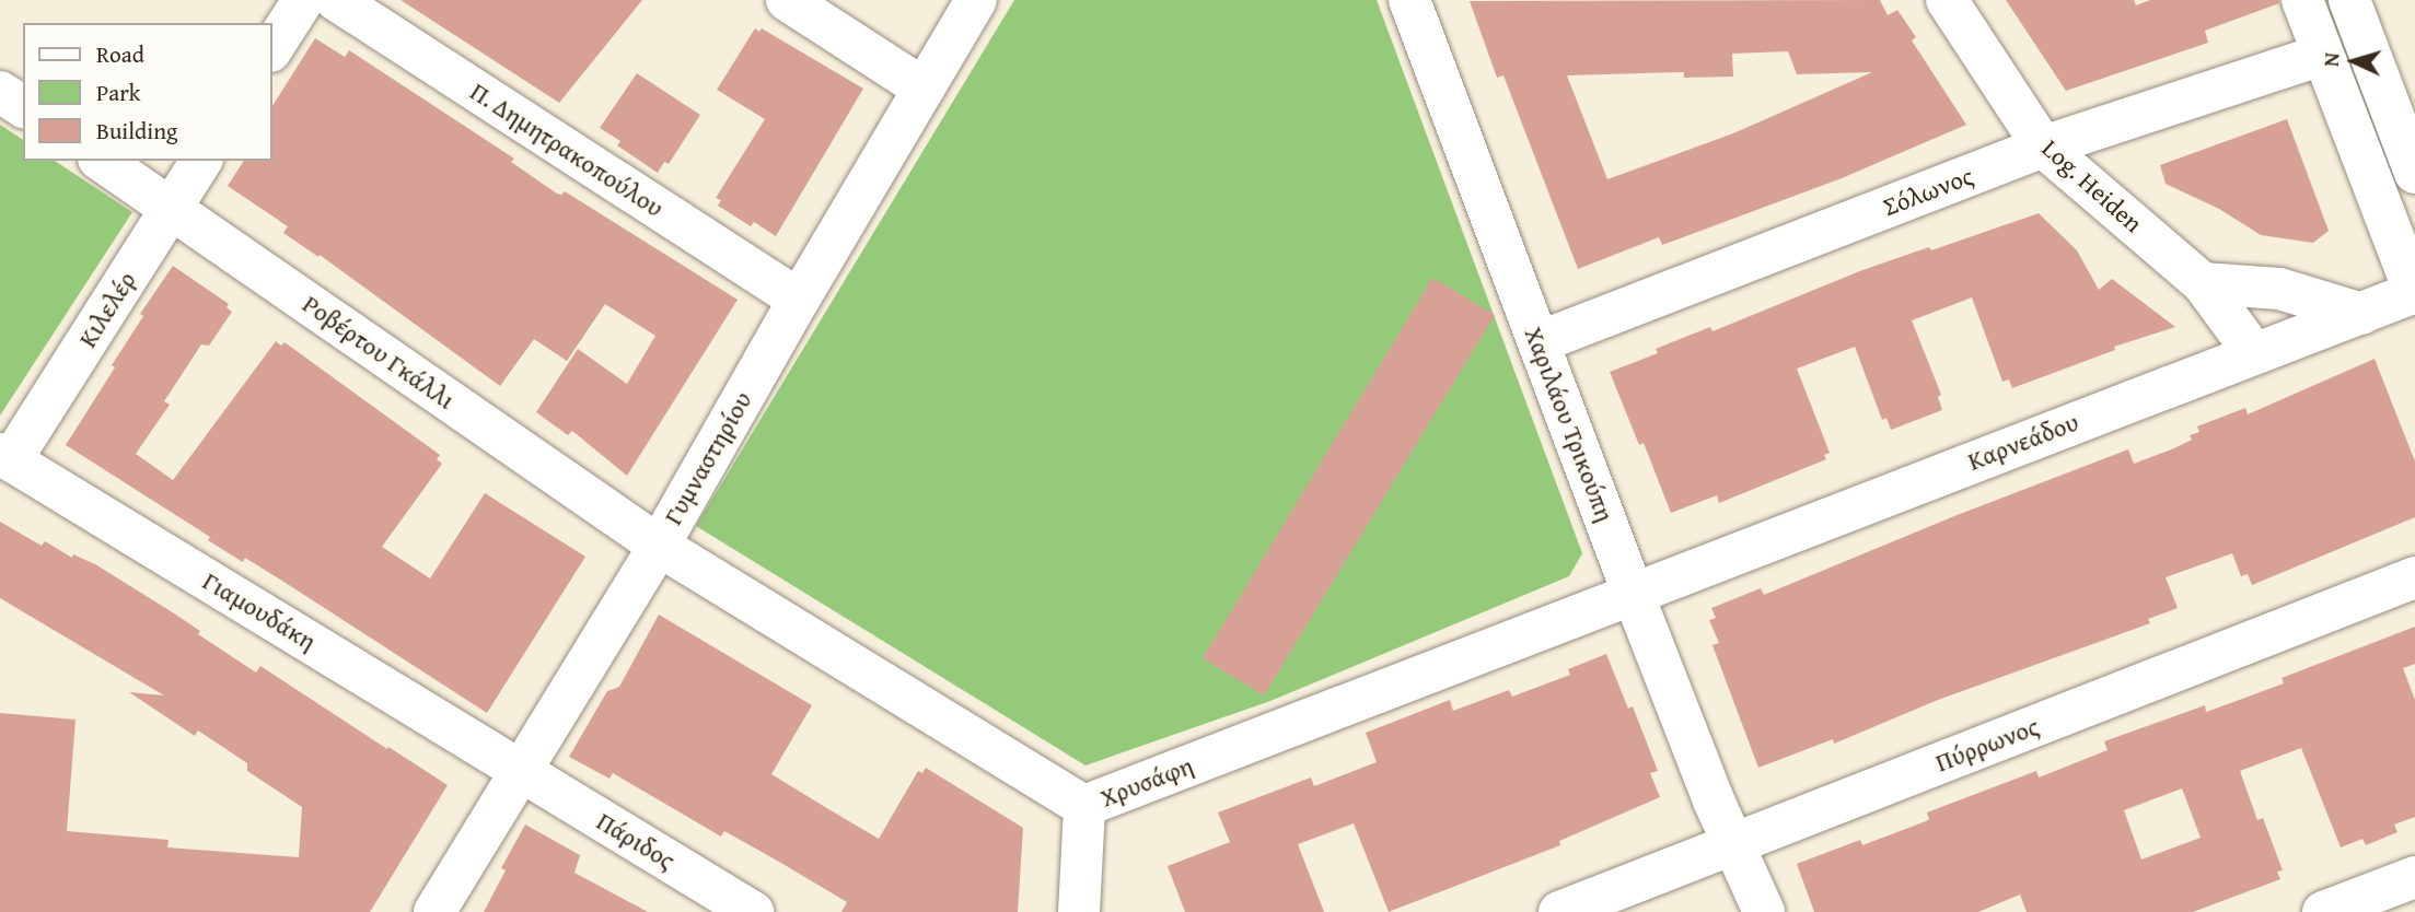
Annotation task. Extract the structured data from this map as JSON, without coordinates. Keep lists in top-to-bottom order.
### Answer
{
  "streets": {
    "street": [
      "Π. Δημητρακοπούλου",
      "Log. Heiden",
      "Σόλωνος",
      "Κιλελέρ",
      "Ροβέρτου Γκάλλι",
      "Χαριλάου Τρικούπη",
      "Καρνεάδου",
      "Γυμναστηρίου",
      "Γιαμουδάκη",
      "Πύρρωνος",
      "Χρυσάφη",
      "Πάριδος"
    ]
  },
  "crossings": [
    ["Π. Δημητρακοπούλου", "Γυμναστηρίου"],
    ["Log. Heiden", "Σόλωνος"],
    ["Log. Heiden", "Καρνεάδου"],
    ["Σόλωνος", "Χαριλάου Τρικούπη"],
    ["Κιλελέρ", "Ροβέρτου Γκάλλι"],
    ["Κιλελέρ", "Γιαμουδάκη"],
    ["Ροβέρτου Γκάλλι", "Γυμναστηρίου"],
    ["Ροβέρτου Γκάλλι", "Χρυσάφη"],
    ["Χαριλάου Τρικούπη", "Καρνεάδου"],
    ["Χαριλάου Τρικούπη", "Πύρρωνος"],
    ["Χαριλάου Τρικούπη", "Χρυσάφη"],
    ["Καρνεάδου", "Χρυσάφη"],
    ["Γυμναστηρίου", "Γιαμουδάκη"],
    ["Γυμναστηρίου", "Χρυσάφη"],
    ["Γυμναστηρίου", "Πάριδος"],
    ["Γιαμουδάκη", "Πάριδος"]
  ],
  "legend": ["Road", "Park", "Building"],
  "north": "left"
}
